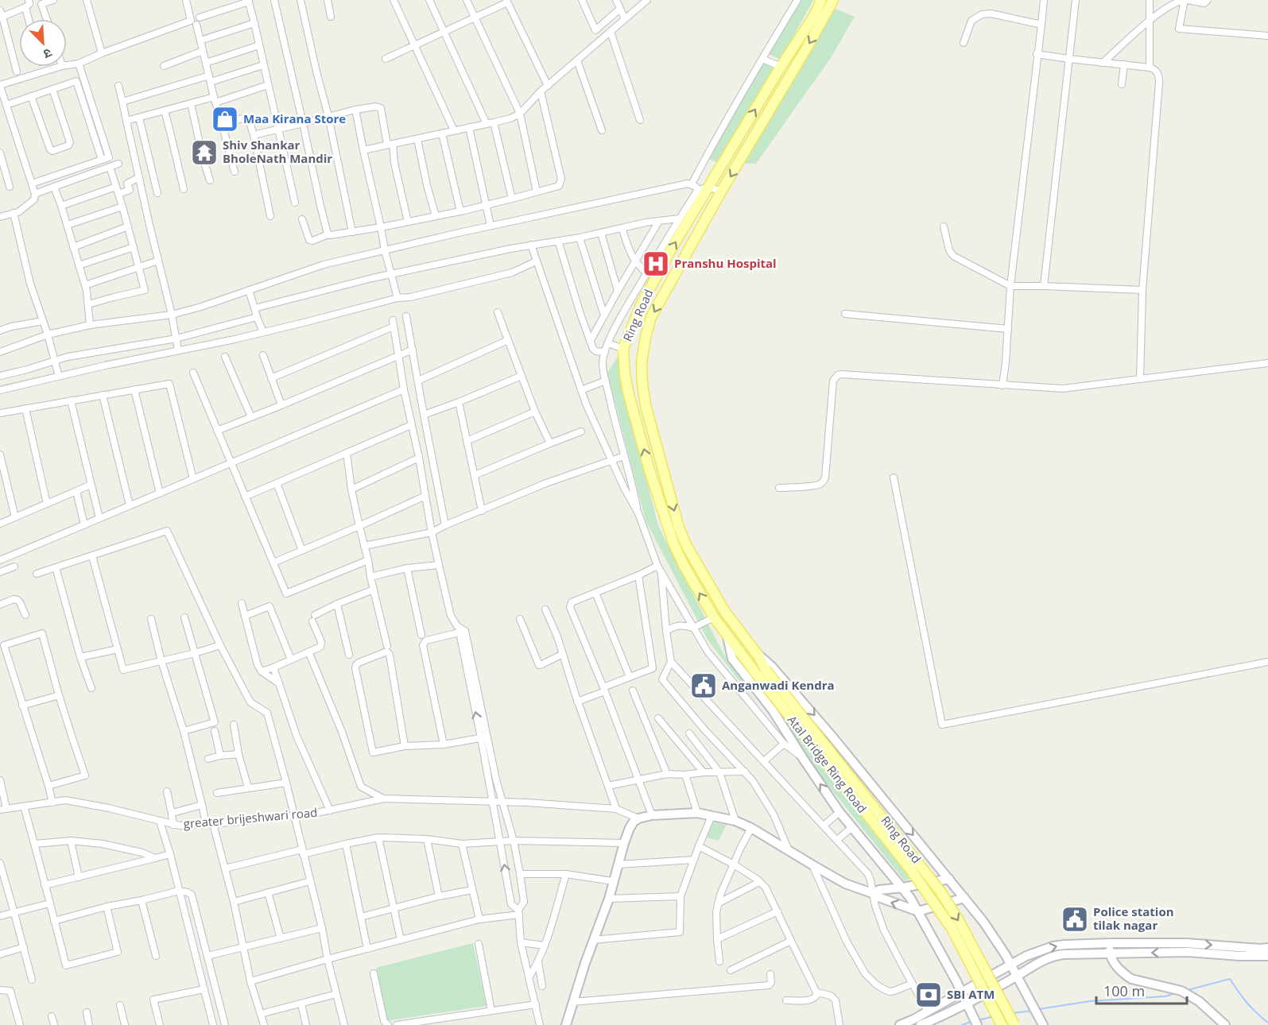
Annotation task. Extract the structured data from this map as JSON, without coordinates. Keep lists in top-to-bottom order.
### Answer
{
  "streets": {
    "main road": ["Ring Road", "Atal Bridge Ring Road"],
    "street": ["greater brijeshwari road"]
  },
  "crossings": [
    ["Ring Road", "Atal Bridge Ring Road"]
  ],
  "places": {
    "shop": ["Maa Kirana Store"],
    "temple": ["Shiv Shankar BholeNath Mandir"],
    "hospital": ["Pranshu Hospital"],
    "public building": ["Anganwadi Kendra", "Police station tilak nagar"],
    "bank": ["SBI ATM"]
  },
  "scale_bar": "100 m",
  "north": "bottom right"
}
